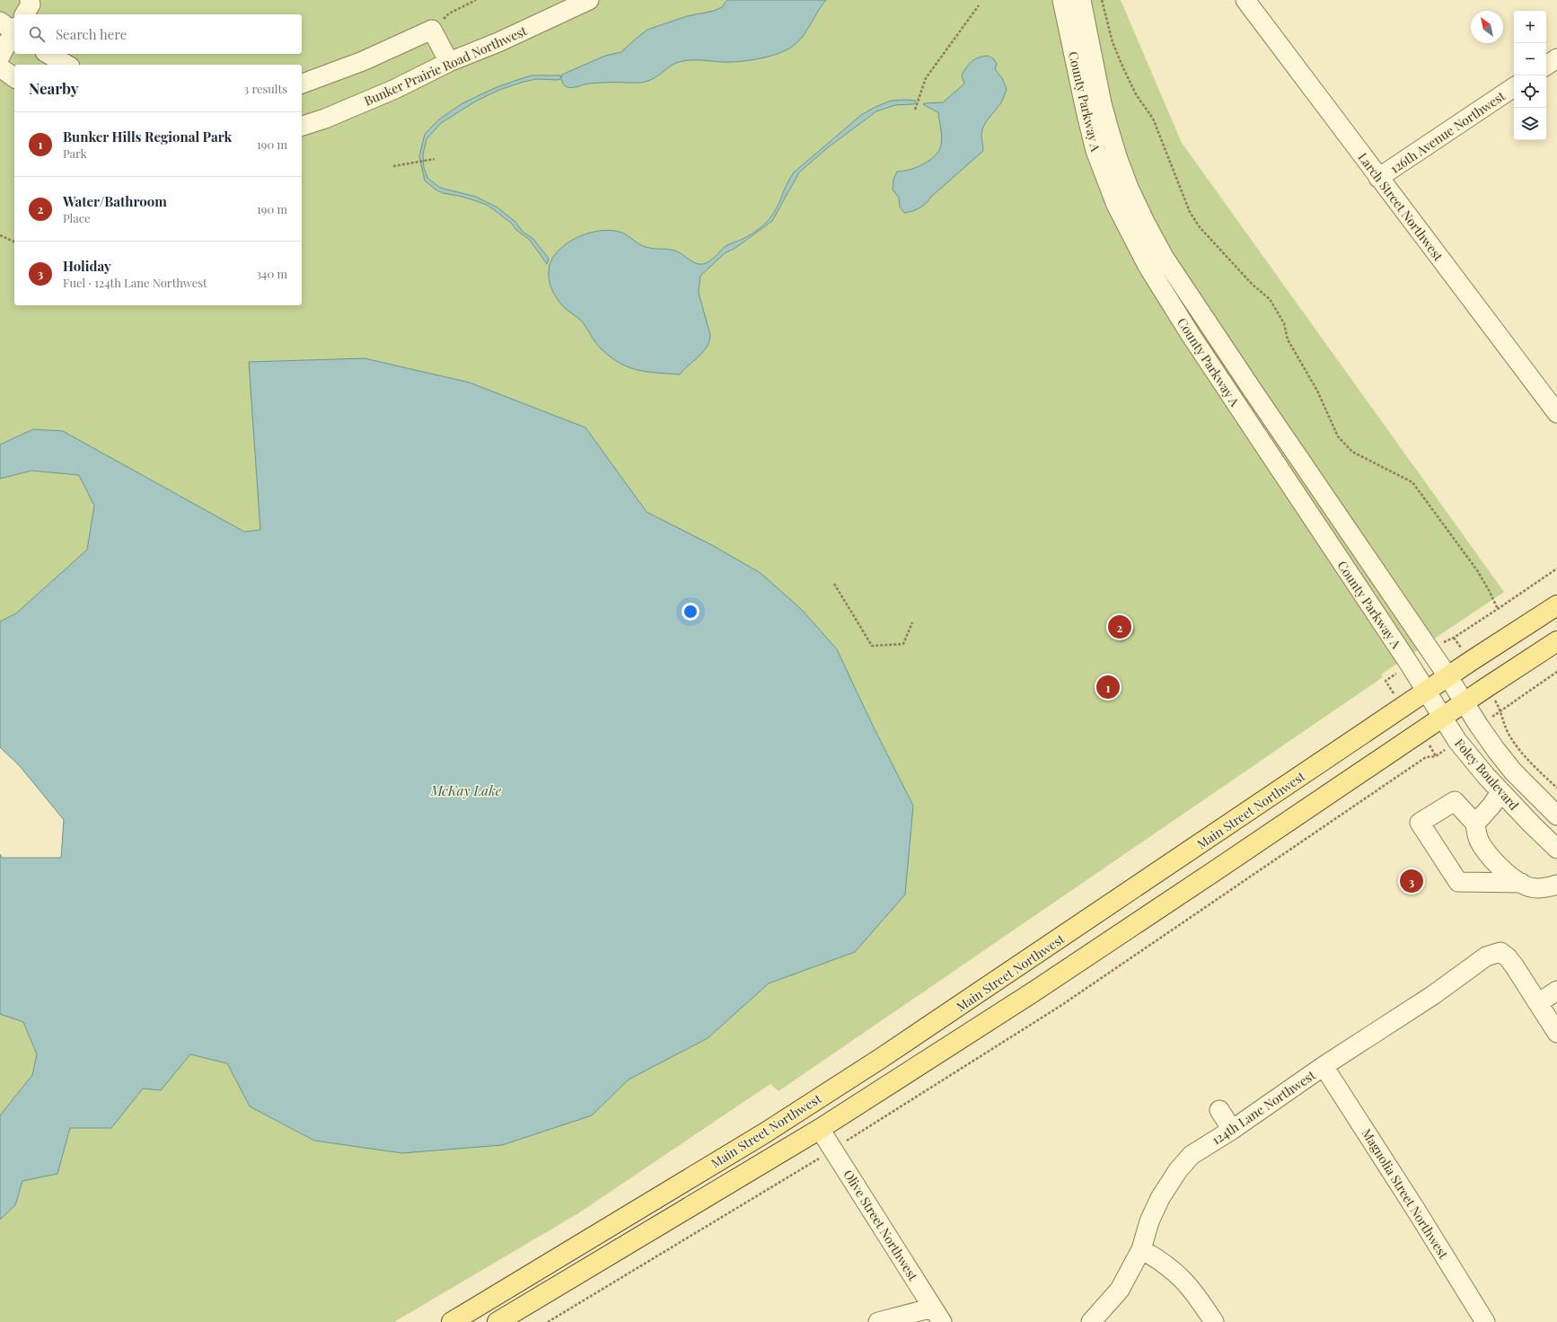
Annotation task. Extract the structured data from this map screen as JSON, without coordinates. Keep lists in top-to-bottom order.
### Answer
{
  "streets": {
    "main road": ["Main Street Northwest"],
    "street": [
      "Bunker Prairie Road Northwest",
      "County Parkway A",
      "126th Avenue Northwest",
      "Larch Street Northwest",
      "Foley Boulevard",
      "124th Lane Northwest",
      "Magnolia Street Northwest",
      "Olive Street Northwest"
    ]
  },
  "crossings": [
    ["County Parkway A", "Foley Boulevard"],
    ["County Parkway A", "Main Street Northwest"],
    ["126th Avenue Northwest", "Larch Street Northwest"],
    ["Foley Boulevard", "Main Street Northwest"],
    ["Main Street Northwest", "Olive Street Northwest"],
    ["124th Lane Northwest", "Magnolia Street Northwest"]
  ],
  "water": ["McKay Lake"],
  "north": "top left",
  "page": {
    "map_buttons": ["+", "−"],
    "search": "Search here",
    "heading": ["Nearby", "3 results"],
    "list": [
      {
        "mark": "1",
        "name": "Bunker Hills Regional Park",
        "note": "Park",
        "value": "190 m"
      },
      {
        "mark": "2",
        "name": "Water/Bathroom",
        "note": "Place",
        "value": "190 m"
      },
      {
        "mark": "3",
        "name": "Holiday",
        "note": "Fuel · 124th Lane Northwest",
        "value": "340 m"
      }
    ],
    "pins": ["2", "1", "3"]
  }
}
